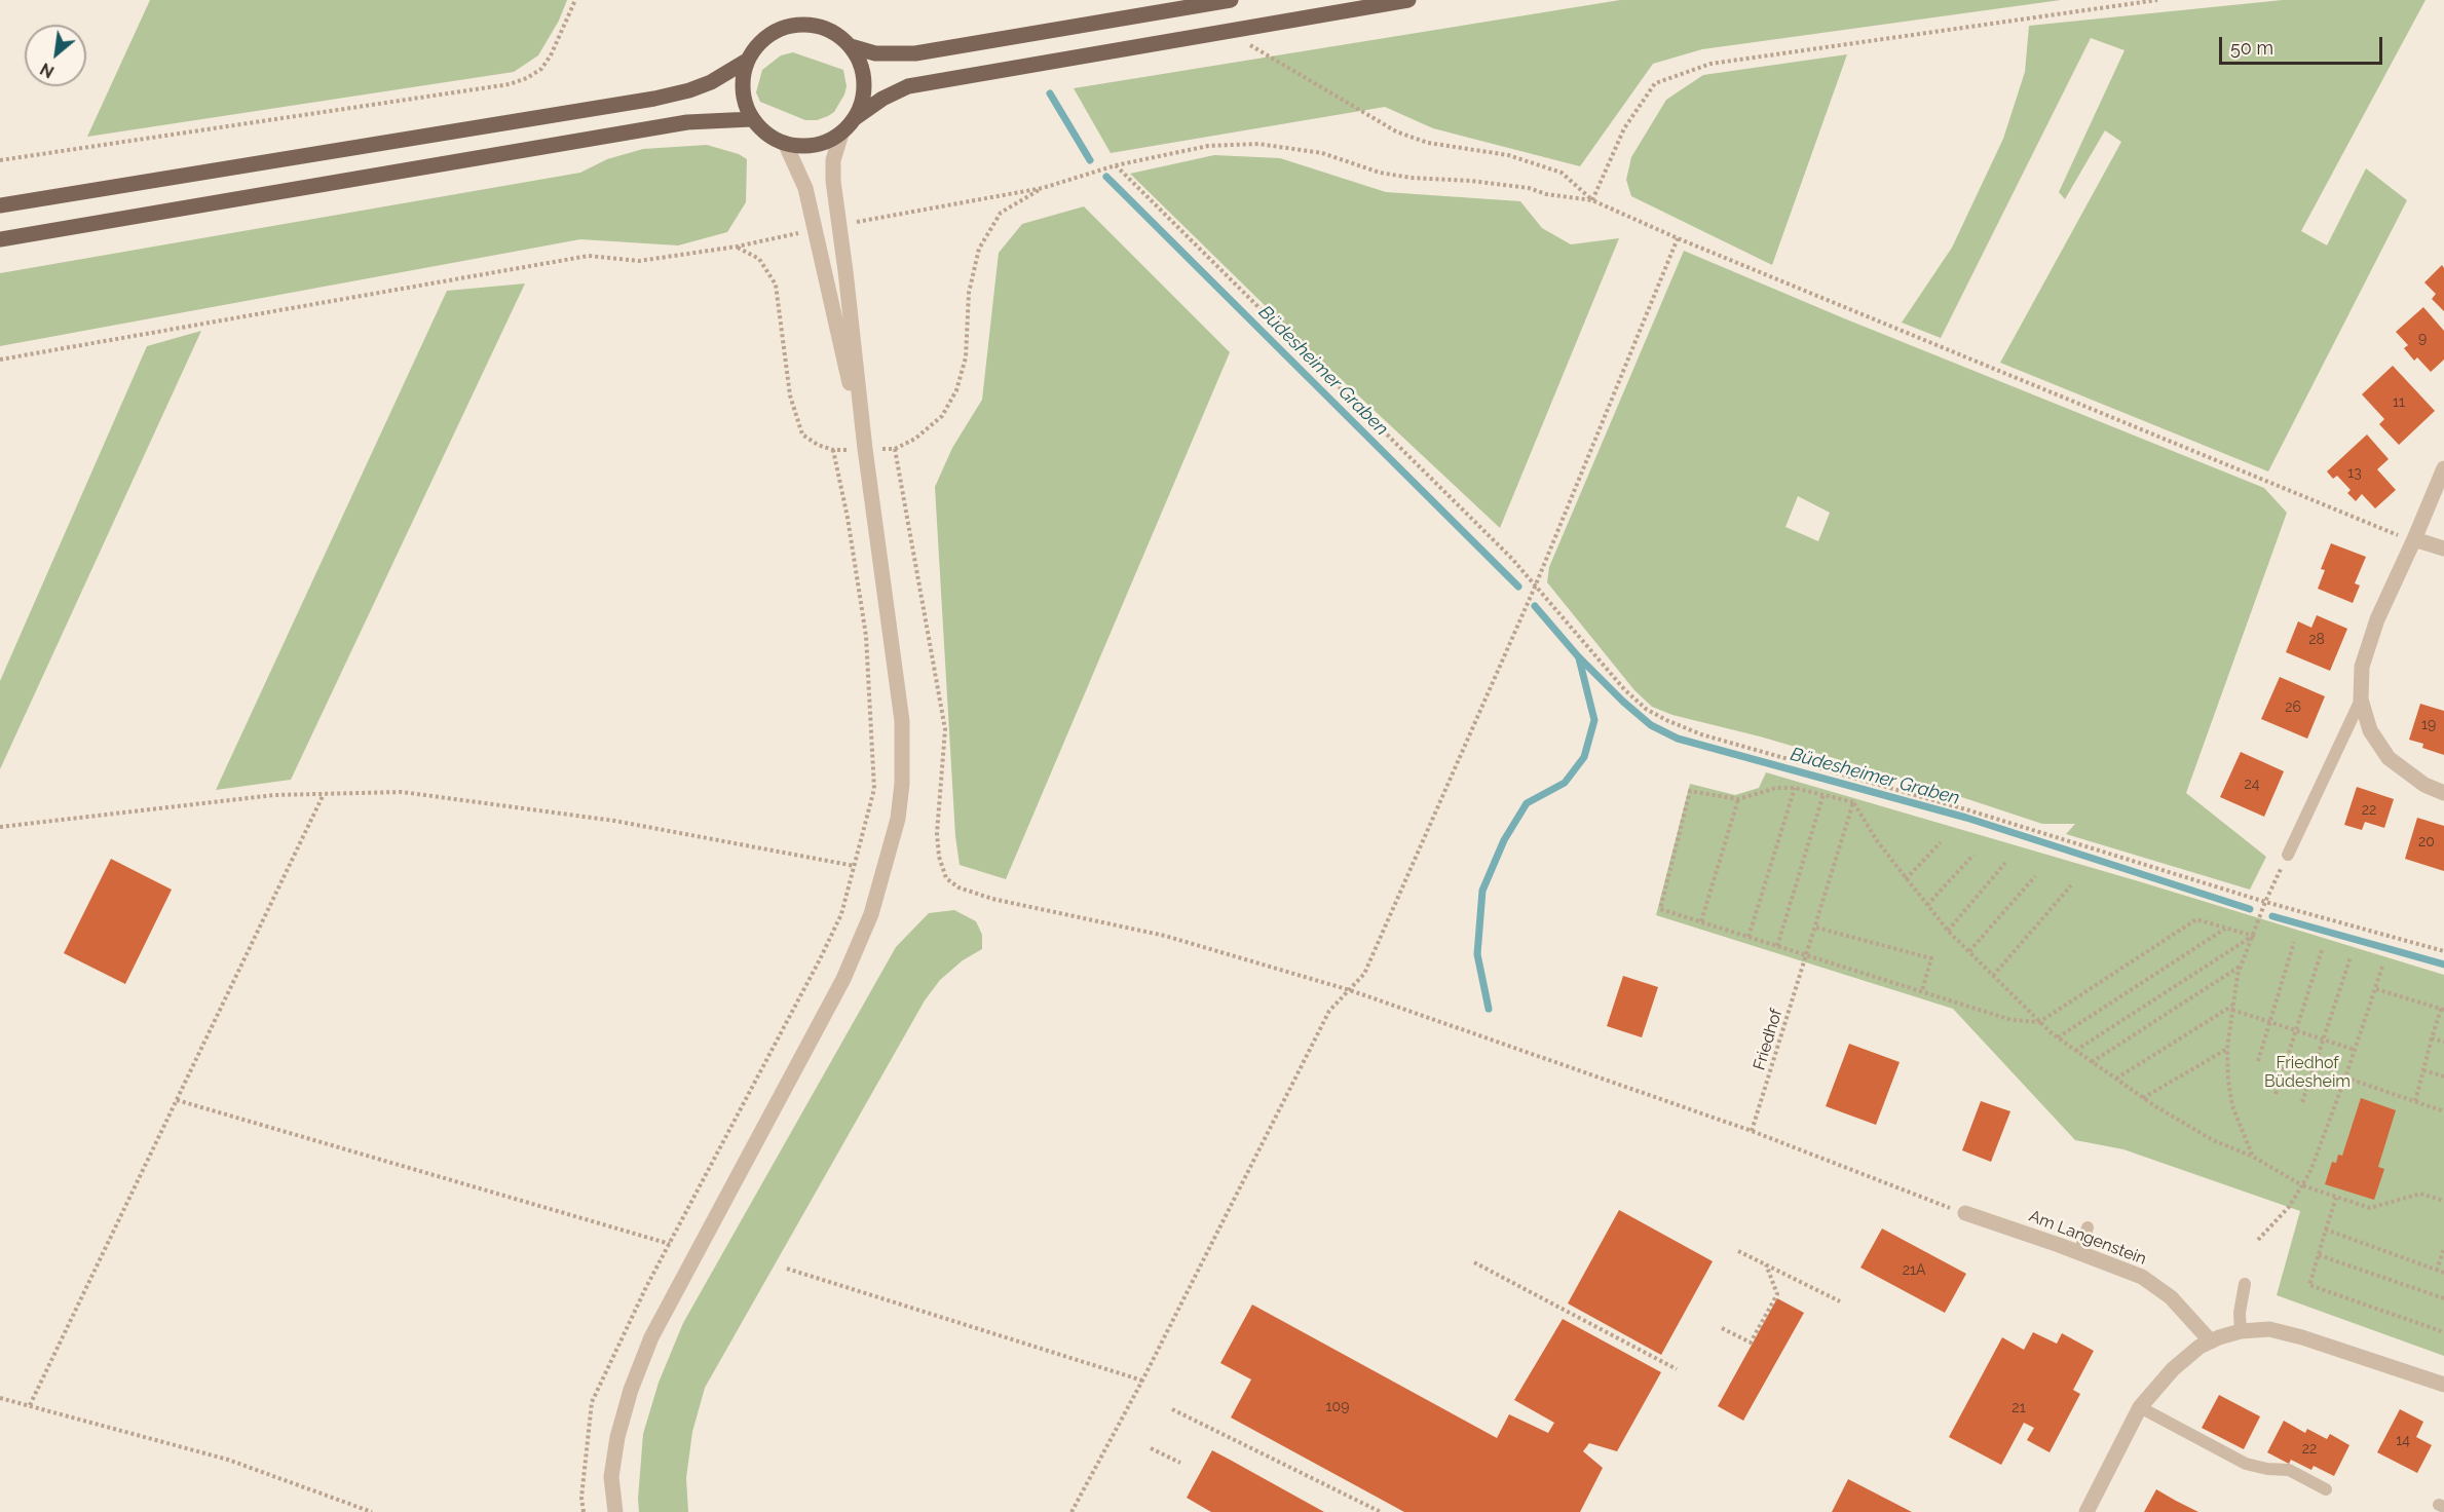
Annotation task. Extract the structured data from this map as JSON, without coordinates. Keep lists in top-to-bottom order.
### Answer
{
  "streets": {
    "street": ["Am Langenstein"],
    "path": ["Friedhof"]
  },
  "water": ["Büdesheimer Graben"],
  "parks": ["Friedhof Büdesheim"],
  "house_numbers": [
    "9",
    "11",
    "13",
    "28",
    "26",
    "19",
    "24",
    "22",
    "20",
    "21A",
    "109",
    "21",
    "14",
    "22"
  ],
  "scale_bar": "50 m",
  "north": "bottom left"
}
